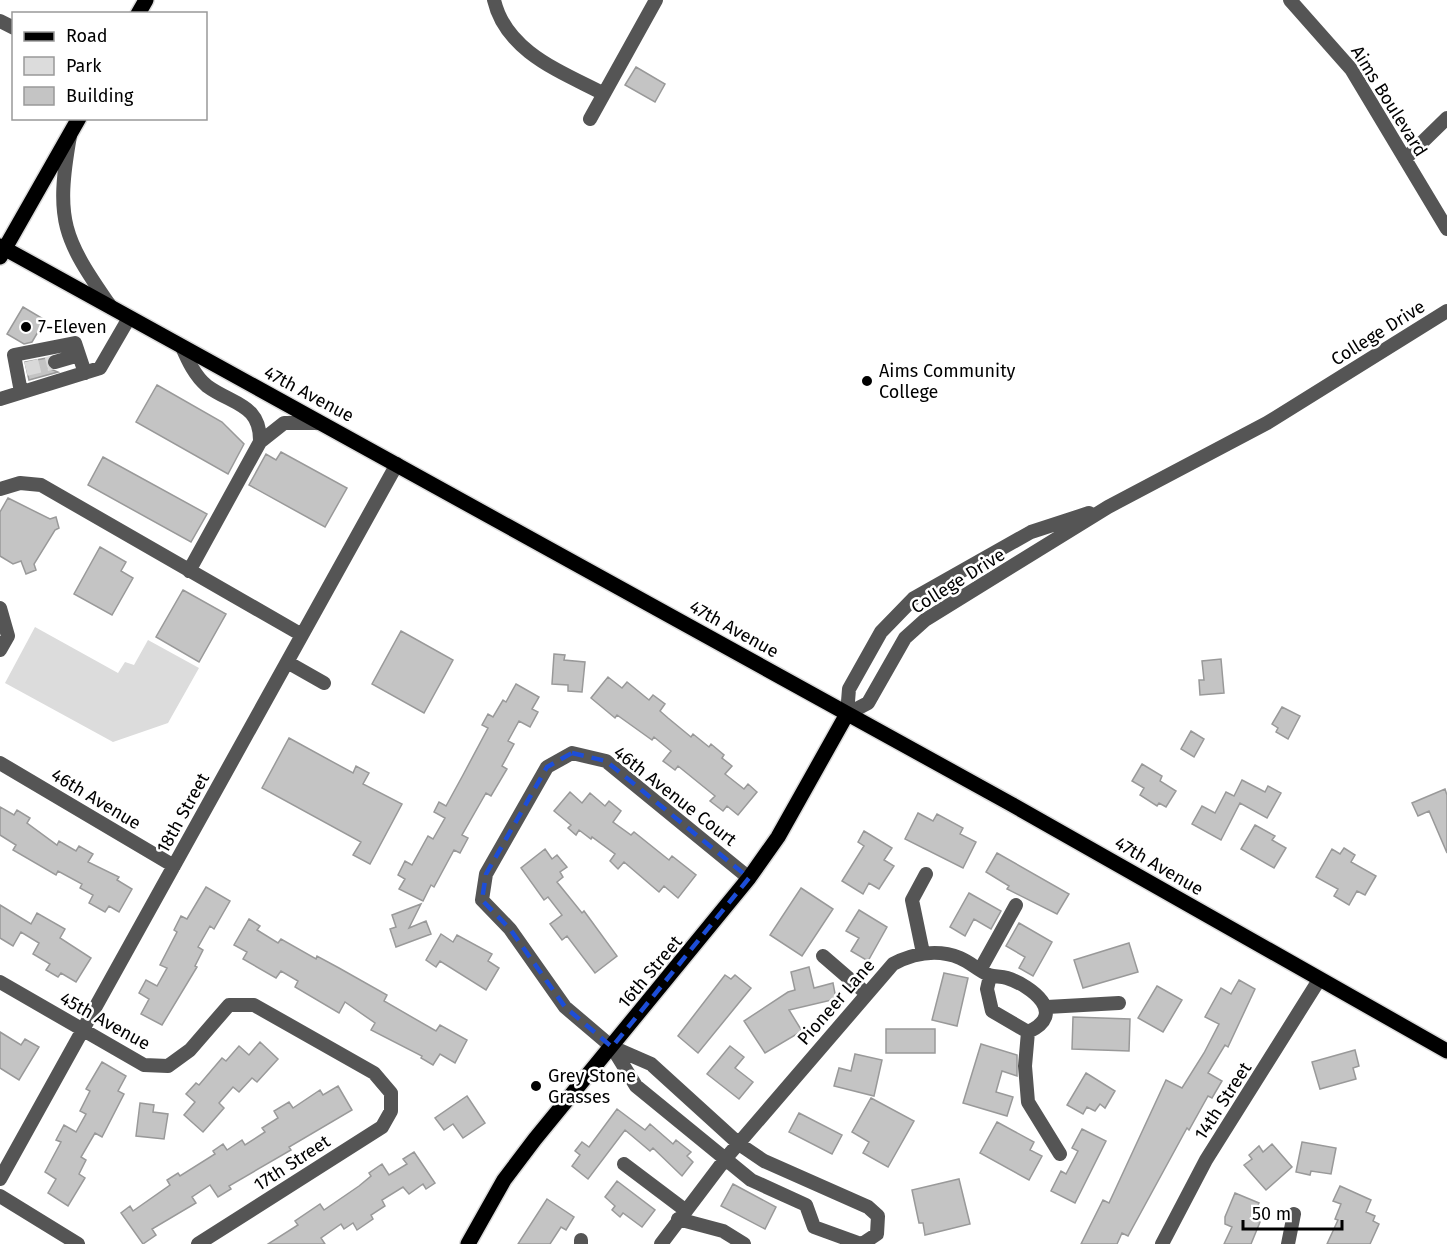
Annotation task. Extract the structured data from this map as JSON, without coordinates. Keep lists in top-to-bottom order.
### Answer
{
  "streets": {
    "main road": ["47th Avenue", "16th Street"],
    "street": [
      "Aims Boulevard",
      "College Drive",
      "46th Avenue Court",
      "46th Avenue",
      "18th Street",
      "Pioneer Lane",
      "45th Avenue",
      "14th Street",
      "17th Street"
    ]
  },
  "crossings": [
    ["College Drive", "47th Avenue"],
    ["College Drive", "16th Street"],
    ["47th Avenue", "18th Street"],
    ["47th Avenue", "16th Street"],
    ["47th Avenue", "14th Street"],
    ["46th Avenue Court", "16th Street"],
    ["46th Avenue", "18th Street"],
    ["18th Street", "45th Avenue"],
    ["45th Avenue", "17th Street"]
  ],
  "places": ["7-Eleven", "Aims Community College", "Grey Stone Grasses"],
  "legend": ["Road", "Park", "Building"],
  "scale_bar": "50 m"
}
